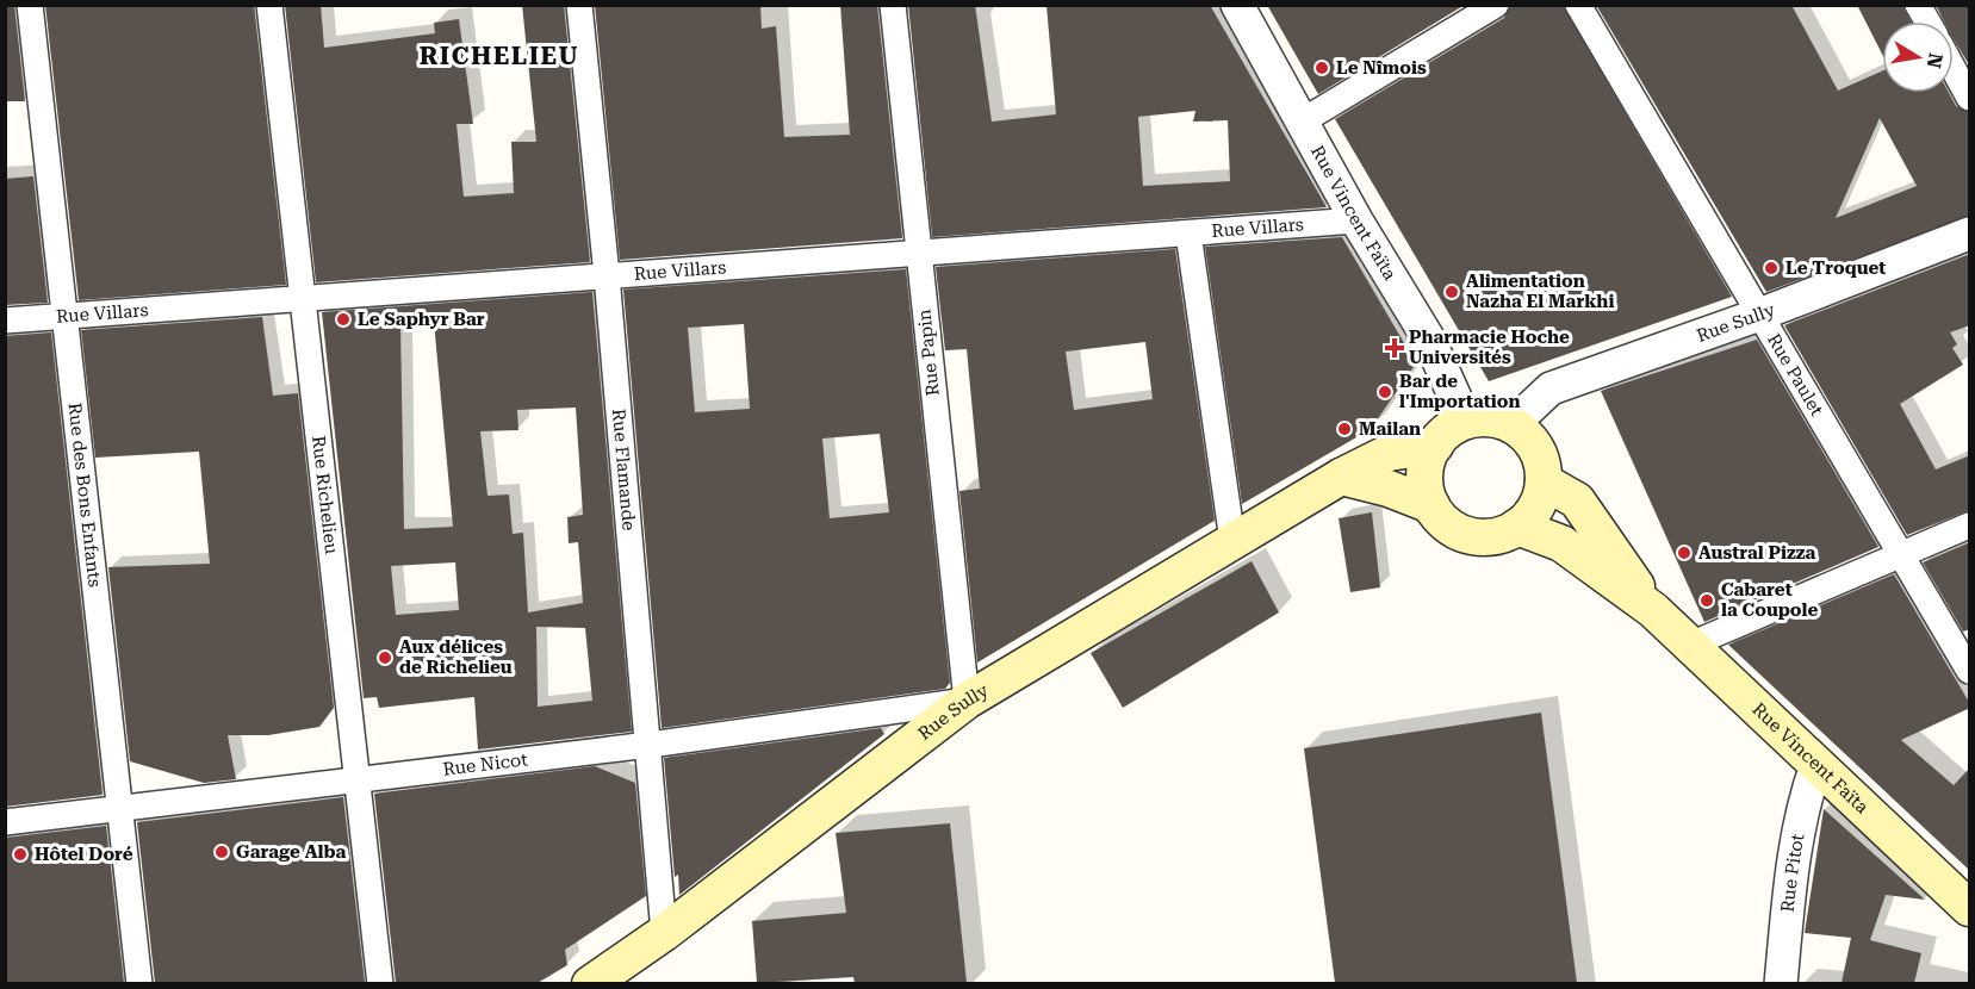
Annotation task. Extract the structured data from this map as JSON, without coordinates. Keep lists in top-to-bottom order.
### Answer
{
  "streets": {
    "main road": ["Rue Vincent Faïta", "Rue Sully"],
    "street": [
      "Rue Villars",
      "Rue Papin",
      "Rue Paulet",
      "Rue Flamande",
      "Rue des Bons Enfants",
      "Rue Richelieu",
      "Rue Nicot",
      "Rue Pitot"
    ]
  },
  "crossings": [
    ["Rue Vincent Faïta", "Rue Villars"],
    ["Rue Vincent Faïta", "Rue Sully"],
    ["Rue Vincent Faïta", "Rue Pitot"],
    ["Rue Villars", "Rue Papin"],
    ["Rue Villars", "Rue Flamande"],
    ["Rue Villars", "Rue des Bons Enfants"],
    ["Rue Villars", "Rue Richelieu"],
    ["Rue Sully", "Rue Papin"],
    ["Rue Sully", "Rue Paulet"],
    ["Rue Sully", "Rue Flamande"],
    ["Rue Sully", "Rue Nicot"],
    ["Rue Papin", "Rue Nicot"],
    ["Rue Flamande", "Rue Nicot"],
    ["Rue des Bons Enfants", "Rue Nicot"],
    ["Rue Richelieu", "Rue Nicot"]
  ],
  "districts": ["RICHELIEU"],
  "places": {
    "other": [
      "Le Nîmois",
      "Le Troquet",
      "Alimentation Nazha El Markhi",
      "Le Saphyr Bar",
      "Bar de l'Importation",
      "Mailan",
      "Austral Pizza",
      "Cabaret la Coupole",
      "Aux délices de Richelieu",
      "Garage Alba",
      "Hôtel Doré"
    ],
    "health": ["Pharmacie Hoche Universités"]
  },
  "north": "right"
}
